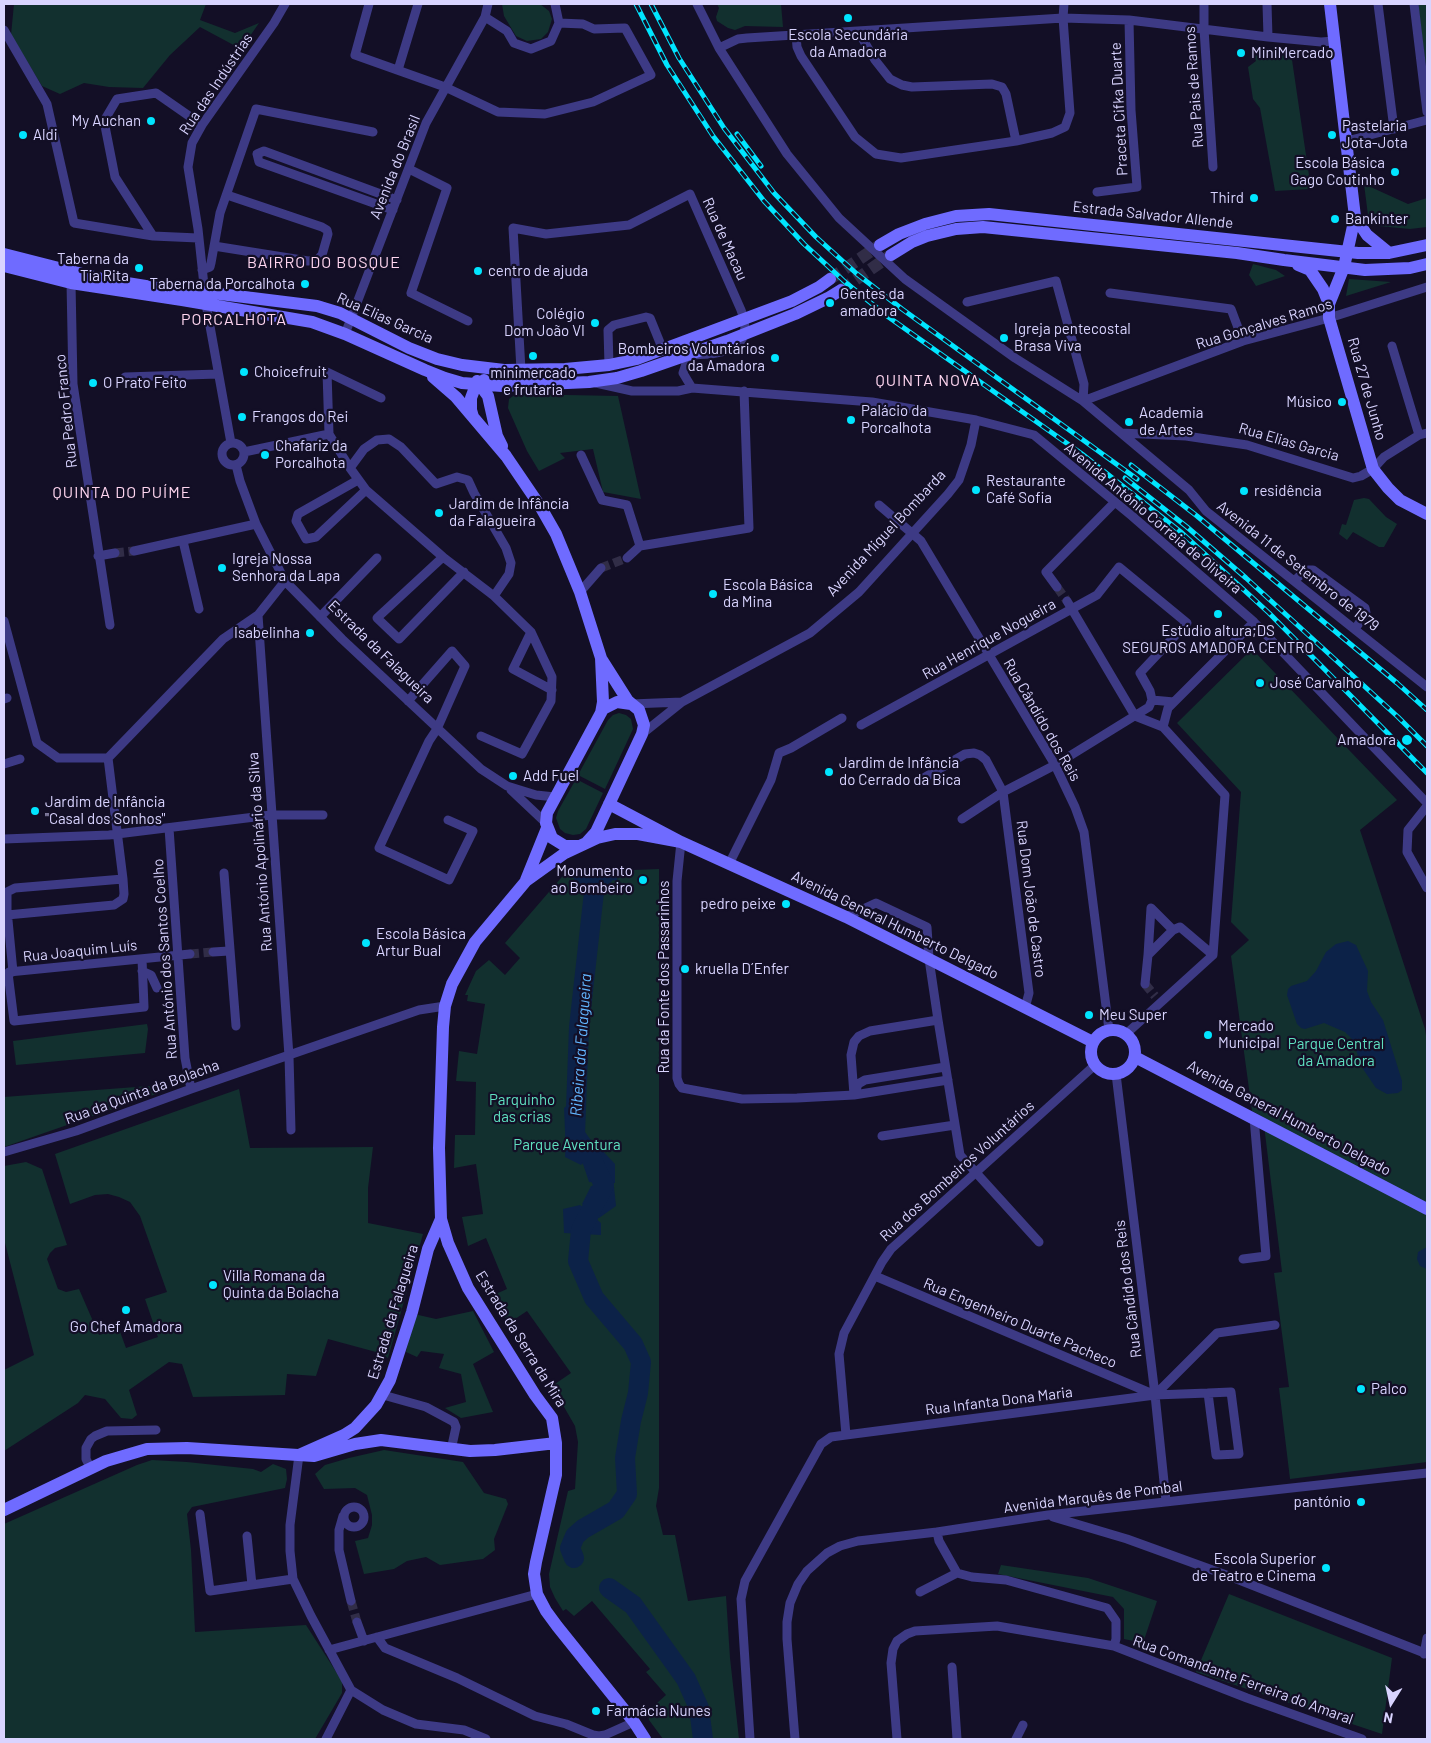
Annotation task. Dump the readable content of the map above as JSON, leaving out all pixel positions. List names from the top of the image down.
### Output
{
  "streets": {
    "street": [
      "Rua das Indústrias",
      "Rua Pais de Ramos",
      "Praceta Cifka Duarte",
      "Avenida do Brasil",
      "Estrada Salvador Allende",
      "Rua de Macau",
      "Rua Elias Garcia",
      "Rua Gonçalves Ramos",
      "Rua 27 de Junho",
      "Rua Pedro Franco",
      "Avenida António Correia de Oliveira",
      "Avenida Miguel Bombarda",
      "Avenida 11 de Setembro de 1979",
      "Rua Henrique Nogueira",
      "Estrada da Falagueira",
      "Rua Cândido dos Reis",
      "Rua António Apolinário da Silva",
      "Rua Dom João de Castro",
      "Avenida General Humberto Delgado",
      "Rua Joaquim Luís",
      "Rua António dos Santos Coelho",
      "Rua da Fonte dos Passarinhos",
      "Rua da Quinta da Bolacha",
      "Rua dos Bombeiros Voluntários",
      "Rua Engenheiro Duarte Pacheco",
      "Estrada da Serra da Mira",
      "Rua Infanta Dona Maria",
      "Avenida Marquês de Pombal",
      "Rua Comandante Ferreira do Amaral"
    ]
  },
  "crossings": [
    ["Rua das Indústrias", "Rua Elias Garcia"],
    ["Rua das Indústrias", "Estrada da Falagueira"],
    ["Avenida do Brasil", "Rua Elias Garcia"],
    ["Rua de Macau", "Rua Elias Garcia"],
    ["Rua Elias Garcia", "Rua 27 de Junho"],
    ["Rua Elias Garcia", "Rua Pedro Franco"],
    ["Rua Elias Garcia", "Avenida António Correia de Oliveira"],
    ["Rua Elias Garcia", "Avenida Miguel Bombarda"],
    ["Rua Elias Garcia", "Avenida 11 de Setembro de 1979"],
    ["Rua Elias Garcia", "Estrada da Falagueira"],
    ["Rua Gonçalves Ramos", "Rua 27 de Junho"],
    ["Rua Gonçalves Ramos", "Avenida 11 de Setembro de 1979"],
    ["Avenida Miguel Bombarda", "Rua Cândido dos Reis"],
    ["Avenida Miguel Bombarda", "Avenida General Humberto Delgado"],
    ["Rua Henrique Nogueira", "Rua Cândido dos Reis"],
    ["Estrada da Falagueira", "Avenida General Humberto Delgado"],
    ["Estrada da Falagueira", "Rua da Quinta da Bolacha"],
    ["Estrada da Falagueira", "Estrada da Serra da Mira"],
    ["Rua Cândido dos Reis", "Avenida General Humberto Delgado"],
    ["Rua Cândido dos Reis", "Rua dos Bombeiros Voluntários"],
    ["Rua Cândido dos Reis", "Rua Engenheiro Duarte Pacheco"],
    ["Rua Cândido dos Reis", "Rua Infanta Dona Maria"],
    ["Rua Cândido dos Reis", "Avenida Marquês de Pombal"],
    ["Rua António Apolinário da Silva", "Rua da Quinta da Bolacha"],
    ["Rua Dom João de Castro", "Avenida General Humberto Delgado"],
    ["Avenida General Humberto Delgado", "Rua da Fonte dos Passarinhos"],
    ["Avenida General Humberto Delgado", "Rua dos Bombeiros Voluntários"],
    ["Rua Joaquim Luís", "Rua António dos Santos Coelho"],
    ["Rua António dos Santos Coelho", "Rua da Quinta da Bolacha"],
    ["Rua dos Bombeiros Voluntários", "Rua Engenheiro Duarte Pacheco"],
    ["Rua dos Bombeiros Voluntários", "Rua Infanta Dona Maria"],
    ["Rua Engenheiro Duarte Pacheco", "Rua Infanta Dona Maria"]
  ],
  "districts": [
    "BAIRRO DO BOSQUE",
    "PORCALHOTA",
    "QUINTA NOVA",
    "QUINTA DO PUÍME"
  ],
  "water": ["Ribeira da Falagueira"],
  "parks": ["Parque Central da Amadora", "Parquinho das crias", "Parque Aventura"],
  "places": [
    "Escola Secundária da Amadora",
    "MiniMercado",
    "My Auchan",
    "Aldi",
    "Pastelaria Jota-Jota",
    "Escola Básica Gago Coutinho",
    "Third",
    "Bankinter",
    "Taberna da Tia Rita",
    "centro de ajuda",
    "Taberna da Porcalhota",
    "Gentes da amadora",
    "Colégio Dom João VI",
    "Igreja pentecostal Brasa Viva",
    "minimercado e frutaria",
    "Bombeiros Voluntários da Amadora",
    "Choicefruit",
    "O Prato Feito",
    "Músico",
    "Frangos do Rei",
    "Palácio da Porcalhota",
    "Academia de Artes",
    "Chafariz da Porcalhota",
    "Restaurante Café Sofia",
    "residência",
    "Jardim de Infância da Falagueira",
    "Igreja Nossa Senhora da Lapa",
    "Escola Básica da Mina",
    "Estúdio altura;DS SEGUROS AMADORA CENTRO",
    "Isabelinha",
    "José Carvalho",
    "Amadora",
    "Jardim de Infância do Cerrado da Bica",
    "Add Fuel",
    "Jardim de Infância \"Casal dos Sonhos\"",
    "Monumento ao Bombeiro",
    "pedro peixe",
    "Escola Básica Artur Bual",
    "kruella D´Enfer",
    "Meu Super",
    "Mercado Municipal",
    "Villa Romana da Quinta da Bolacha",
    "Go Chef Amadora",
    "Palco",
    "pantónio",
    "Escola Superior de Teatro e Cinema",
    "Farmácia Nunes"
  ],
  "north": "bottom"
}
